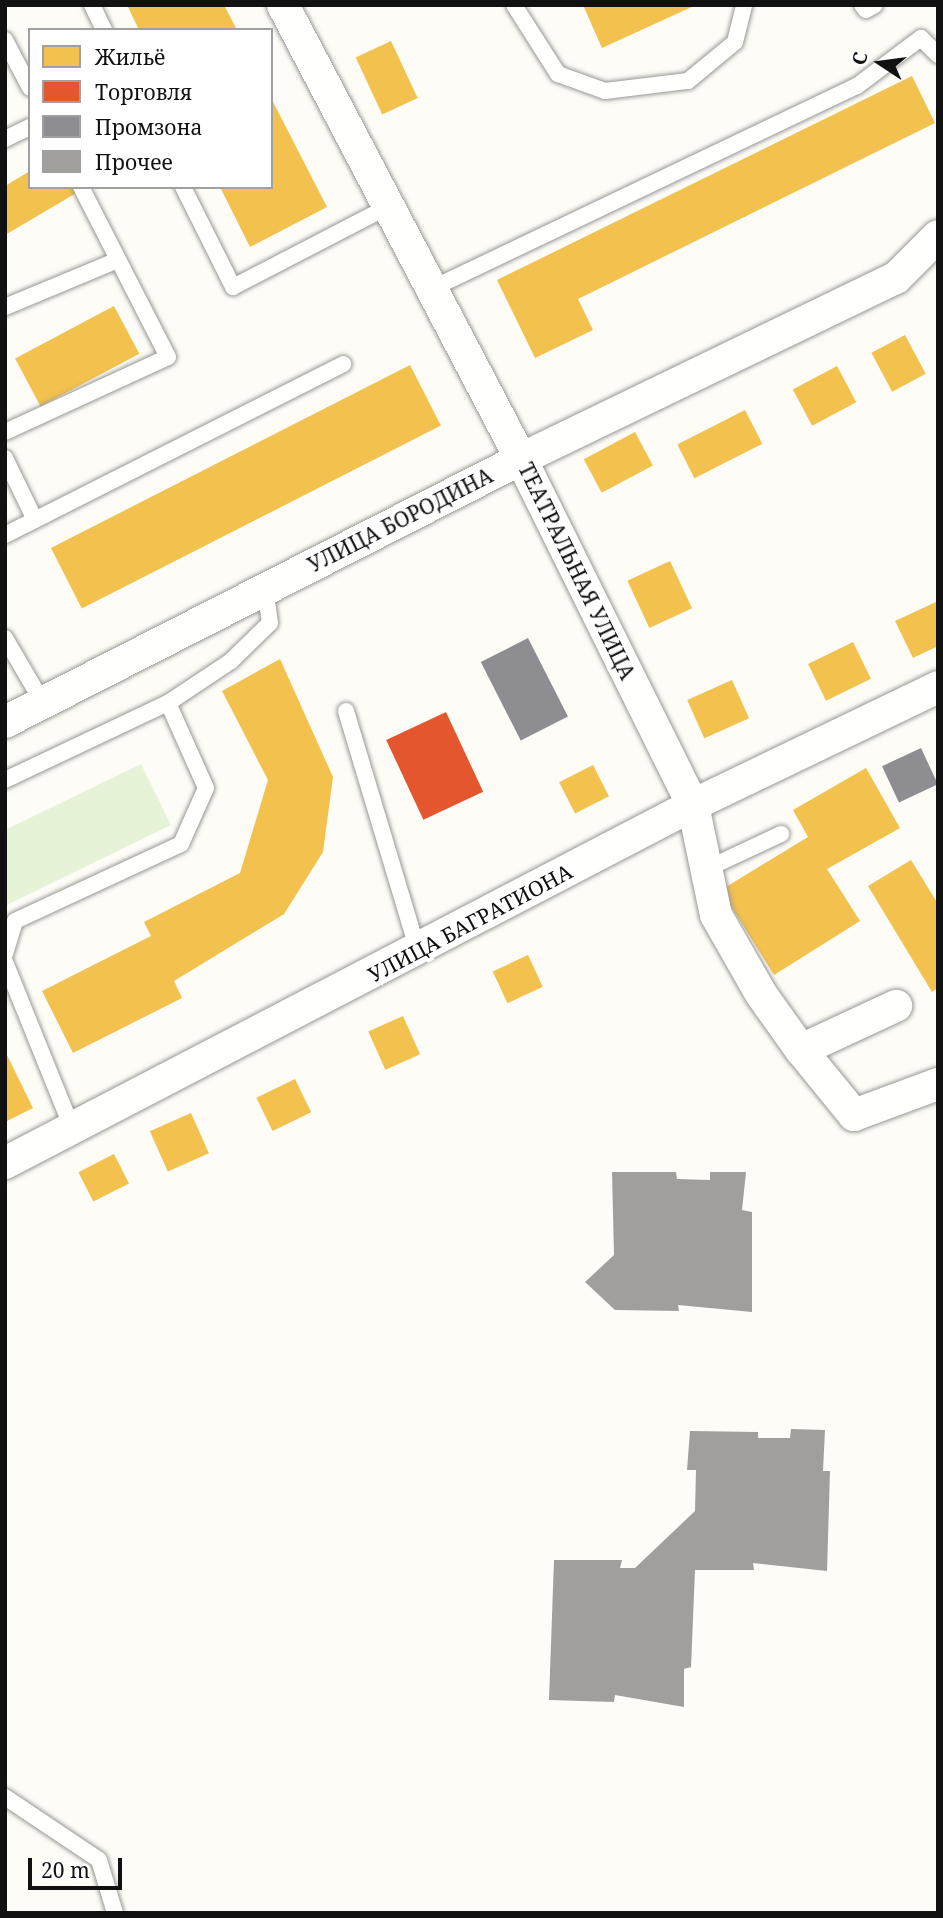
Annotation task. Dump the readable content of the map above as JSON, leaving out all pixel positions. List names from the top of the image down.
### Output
{
  "streets": {
    "street": ["УЛИЦА БОРОДИНА", "ТЕАТРАЛЬНАЯ УЛИЦА", "УЛИЦА БАГРАТИОНА"]
  },
  "crossings": [
    ["УЛИЦА БОРОДИНА", "ТЕАТРАЛЬНАЯ УЛИЦА"],
    ["ТЕАТРАЛЬНАЯ УЛИЦА", "УЛИЦА БАГРАТИОНА"]
  ],
  "legend": [
    "Жильё",
    "Торговля",
    "Промзона",
    "Прочее"
  ],
  "scale_bar": "20 m",
  "north": "left"
}
